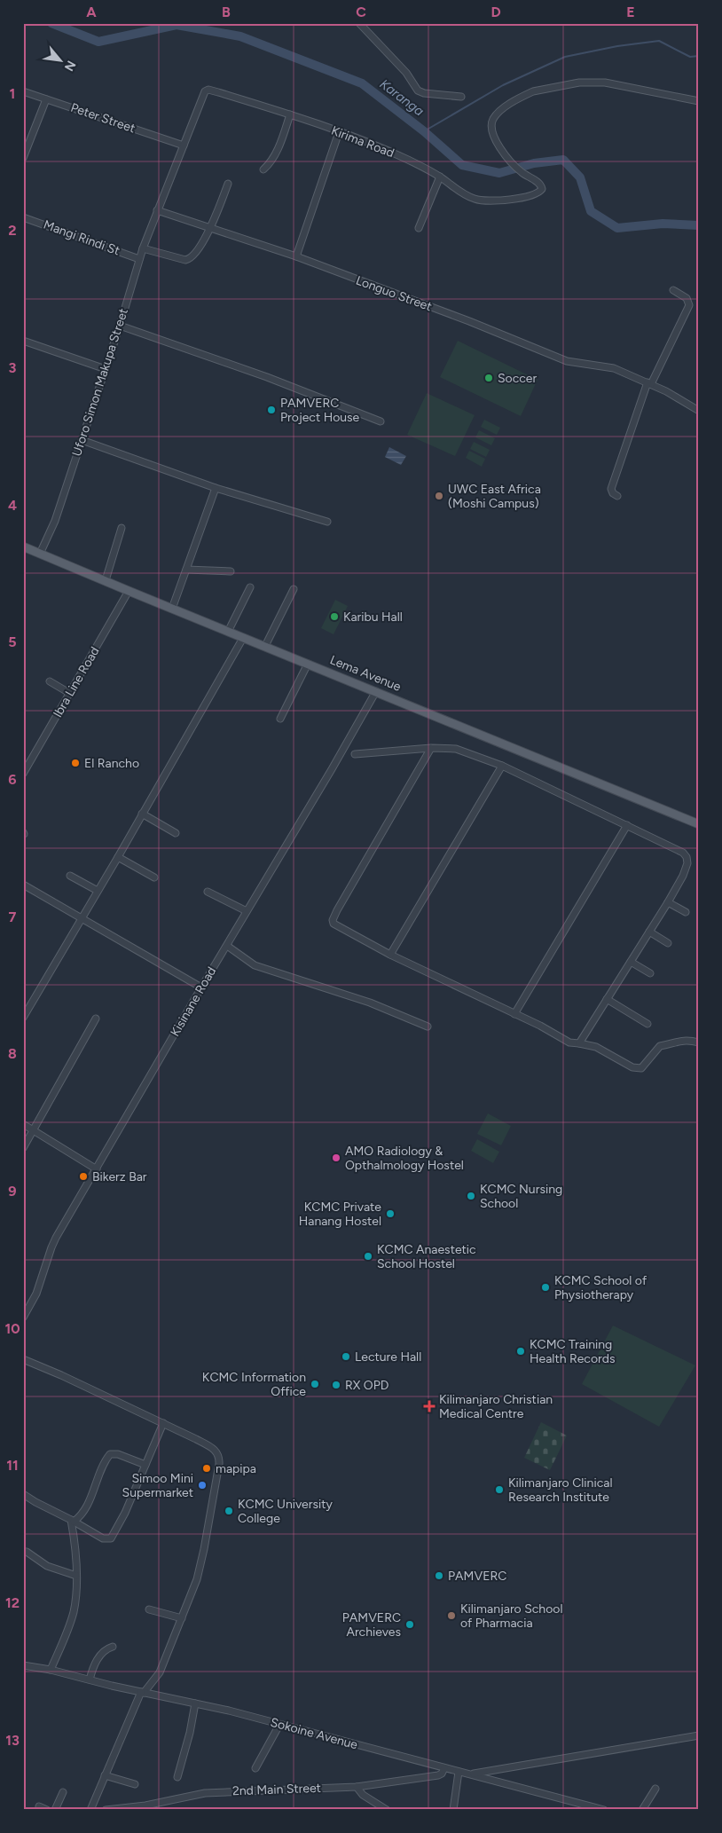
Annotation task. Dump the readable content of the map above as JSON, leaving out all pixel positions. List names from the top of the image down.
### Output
{
  "streets": {
    "main road": ["Lema Avenue"],
    "street": [
      "Peter Street",
      "Kirima Road",
      "Mangi Rindi St",
      "Longuo Street",
      "Uforo Simon Makupa Street",
      "Ibra Line Road",
      "Kisinane Road",
      "Sokoine Avenue",
      "2nd Main Street"
    ]
  },
  "crossings": [
    ["Peter Street", "Kirima Road"],
    ["Peter Street", "Uforo Simon Makupa Street"],
    ["Kirima Road", "Uforo Simon Makupa Street"],
    ["Mangi Rindi St", "Uforo Simon Makupa Street"],
    ["Longuo Street", "Uforo Simon Makupa Street"],
    ["Uforo Simon Makupa Street", "Lema Avenue"],
    ["Lema Avenue", "Ibra Line Road"],
    ["Lema Avenue", "Kisinane Road"],
    ["Sokoine Avenue", "2nd Main Street"]
  ],
  "water": ["Karanga"],
  "places": {
    "other": [
      "Soccer",
      "PAMVERC Project House",
      "UWC East Africa (Moshi Campus)",
      "Karibu Hall",
      "El Rancho",
      "AMO Radiology & Opthalmology Hostel",
      "Bikerz Bar",
      "KCMC Nursing School",
      "KCMC Private Hanang Hostel",
      "KCMC Anaestetic School Hostel",
      "KCMC School of Physiotherapy",
      "KCMC Training Health Records",
      "Lecture Hall",
      "KCMC Information Office",
      "RX OPD",
      "mapipa",
      "Simoo Mini Supermarket",
      "Kilimanjaro Clinical Research Institute",
      "KCMC University College",
      "PAMVERC",
      "Kilimanjaro School of Pharmacia",
      "PAMVERC Archieves"
    ],
    "health": ["Kilimanjaro Christian Medical Centre"]
  },
  "north": "bottom right",
  "grid": {
    "columns": [
      "A",
      "B",
      "C",
      "D",
      "E"
    ],
    "rows": [
      "1",
      "2",
      "3",
      "4",
      "5",
      "6",
      "7",
      "8",
      "9",
      "10",
      "11",
      "12",
      "13"
    ]
  }
}
